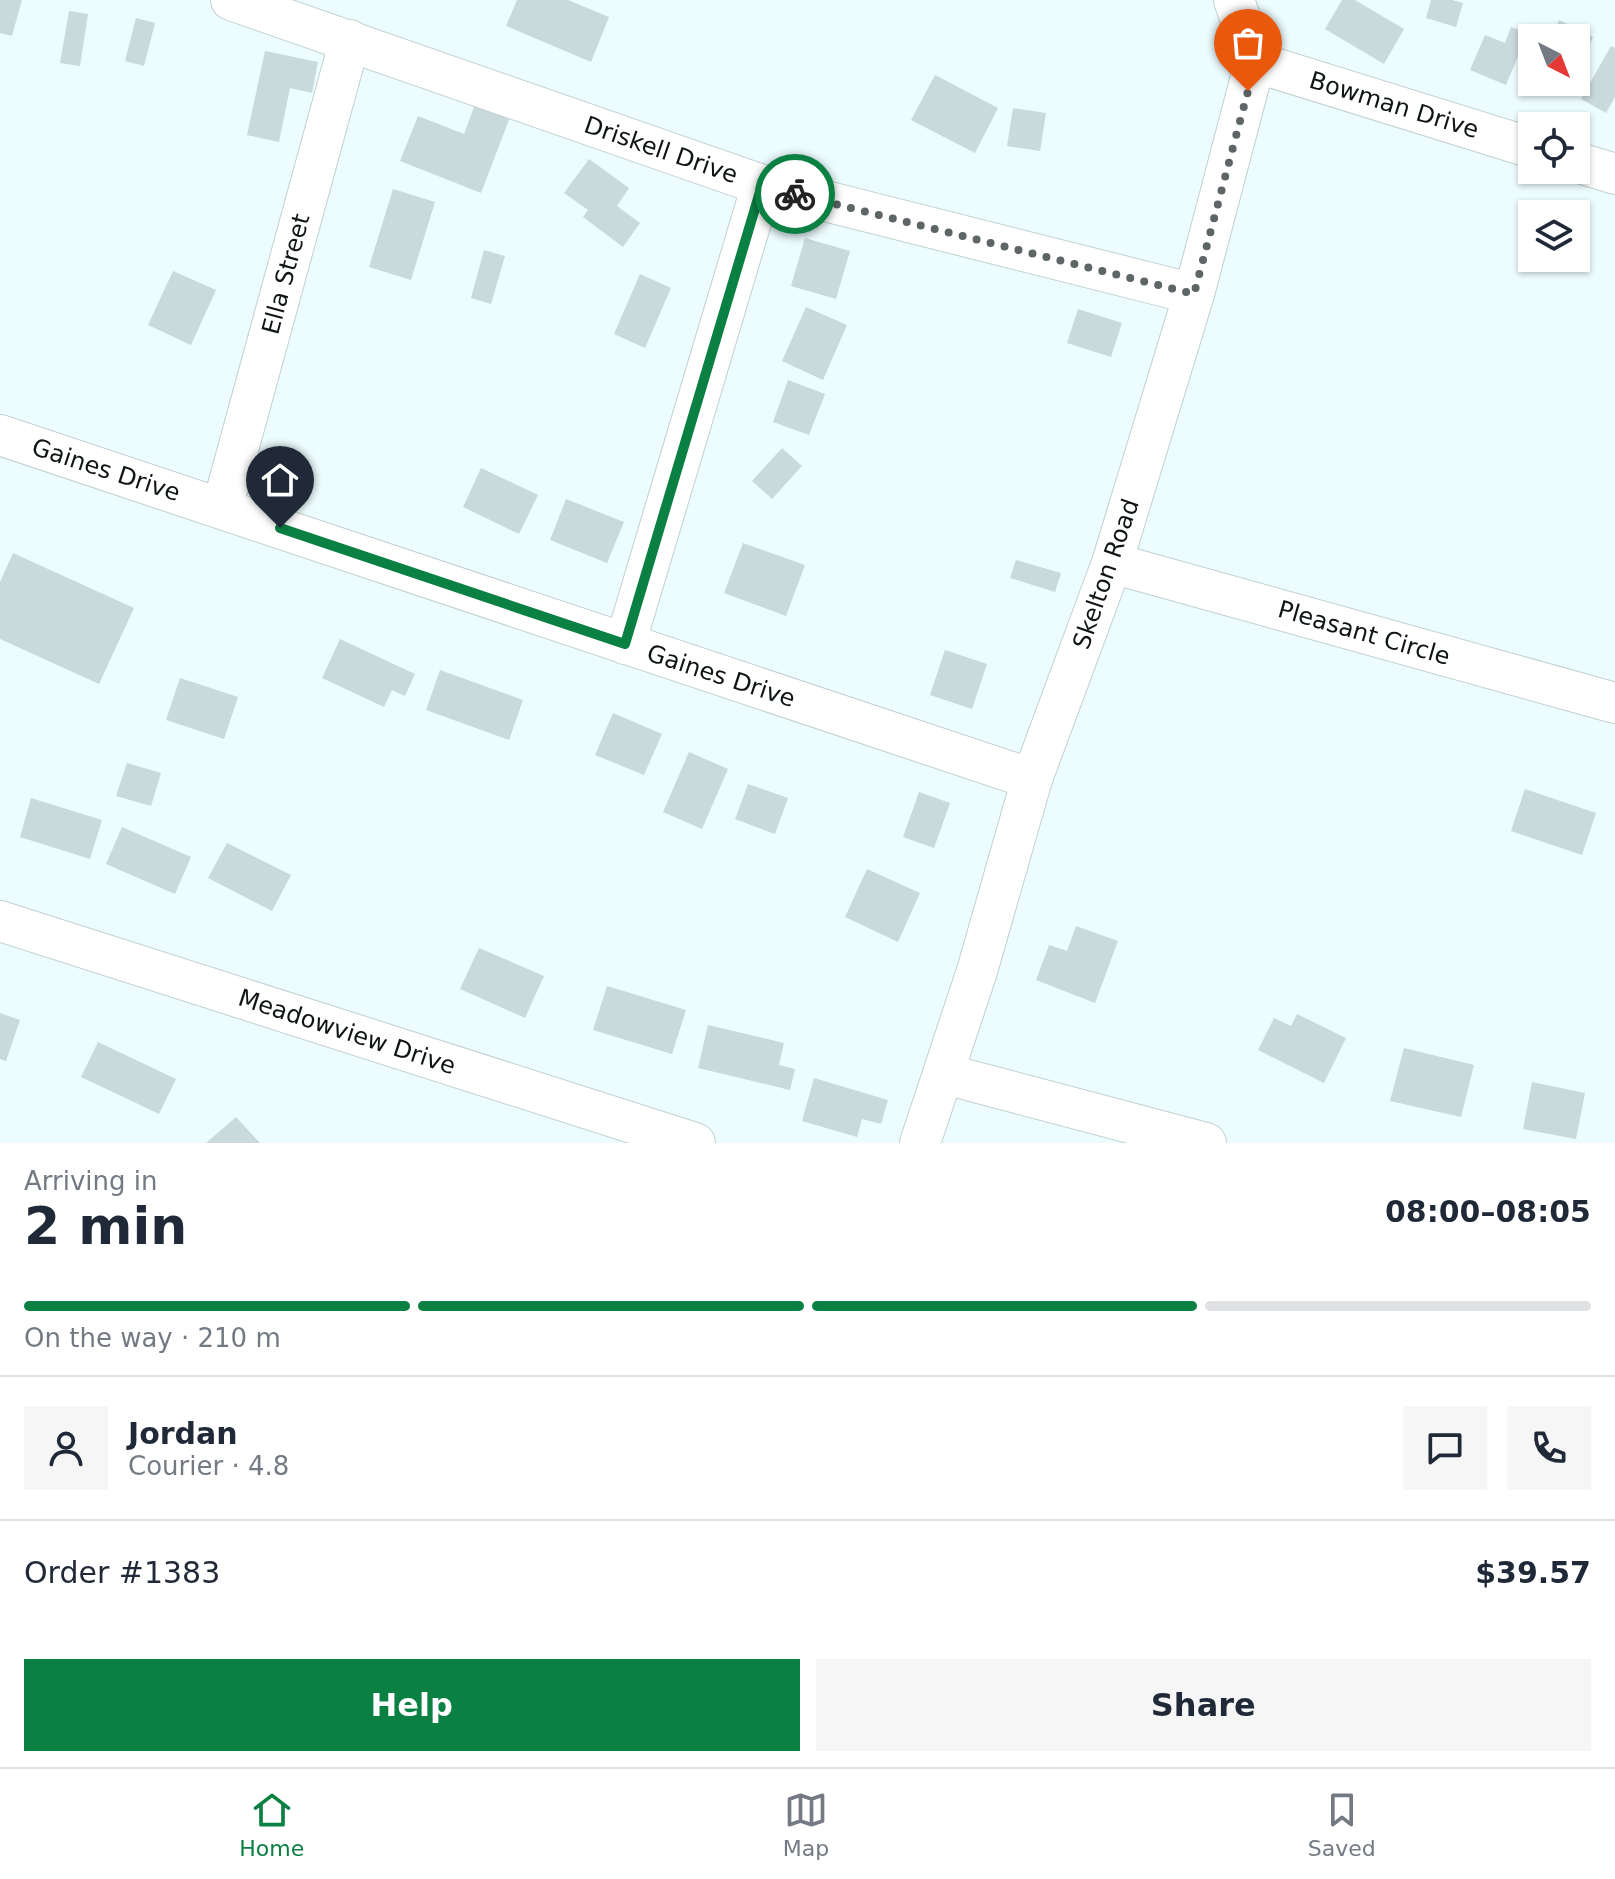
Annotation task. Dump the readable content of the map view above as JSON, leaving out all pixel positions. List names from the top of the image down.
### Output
{
  "streets": {
    "street": [
      "Bowman Drive",
      "Driskell Drive",
      "Ella Street",
      "Gaines Drive",
      "Skelton Road",
      "Pleasant Circle",
      "Meadowview Drive"
    ]
  },
  "crossings": [
    ["Bowman Drive", "Skelton Road"],
    ["Driskell Drive", "Ella Street"],
    ["Driskell Drive", "Skelton Road"],
    ["Ella Street", "Gaines Drive"],
    ["Gaines Drive", "Skelton Road"],
    ["Skelton Road", "Pleasant Circle"]
  ],
  "north": "bottom right",
  "page": {
    "heading": ["2 min", "Arriving in", "08:00–08:05"],
    "panel": [
      "Jordan",
      "Courier · 4.8",
      "Order #1383",
      "$39.57"
    ],
    "bar": "On the way · 210 m",
    "buttons": ["Help", "Share"],
    "tabs": ["Home", "Map", "Saved"]
  }
}
